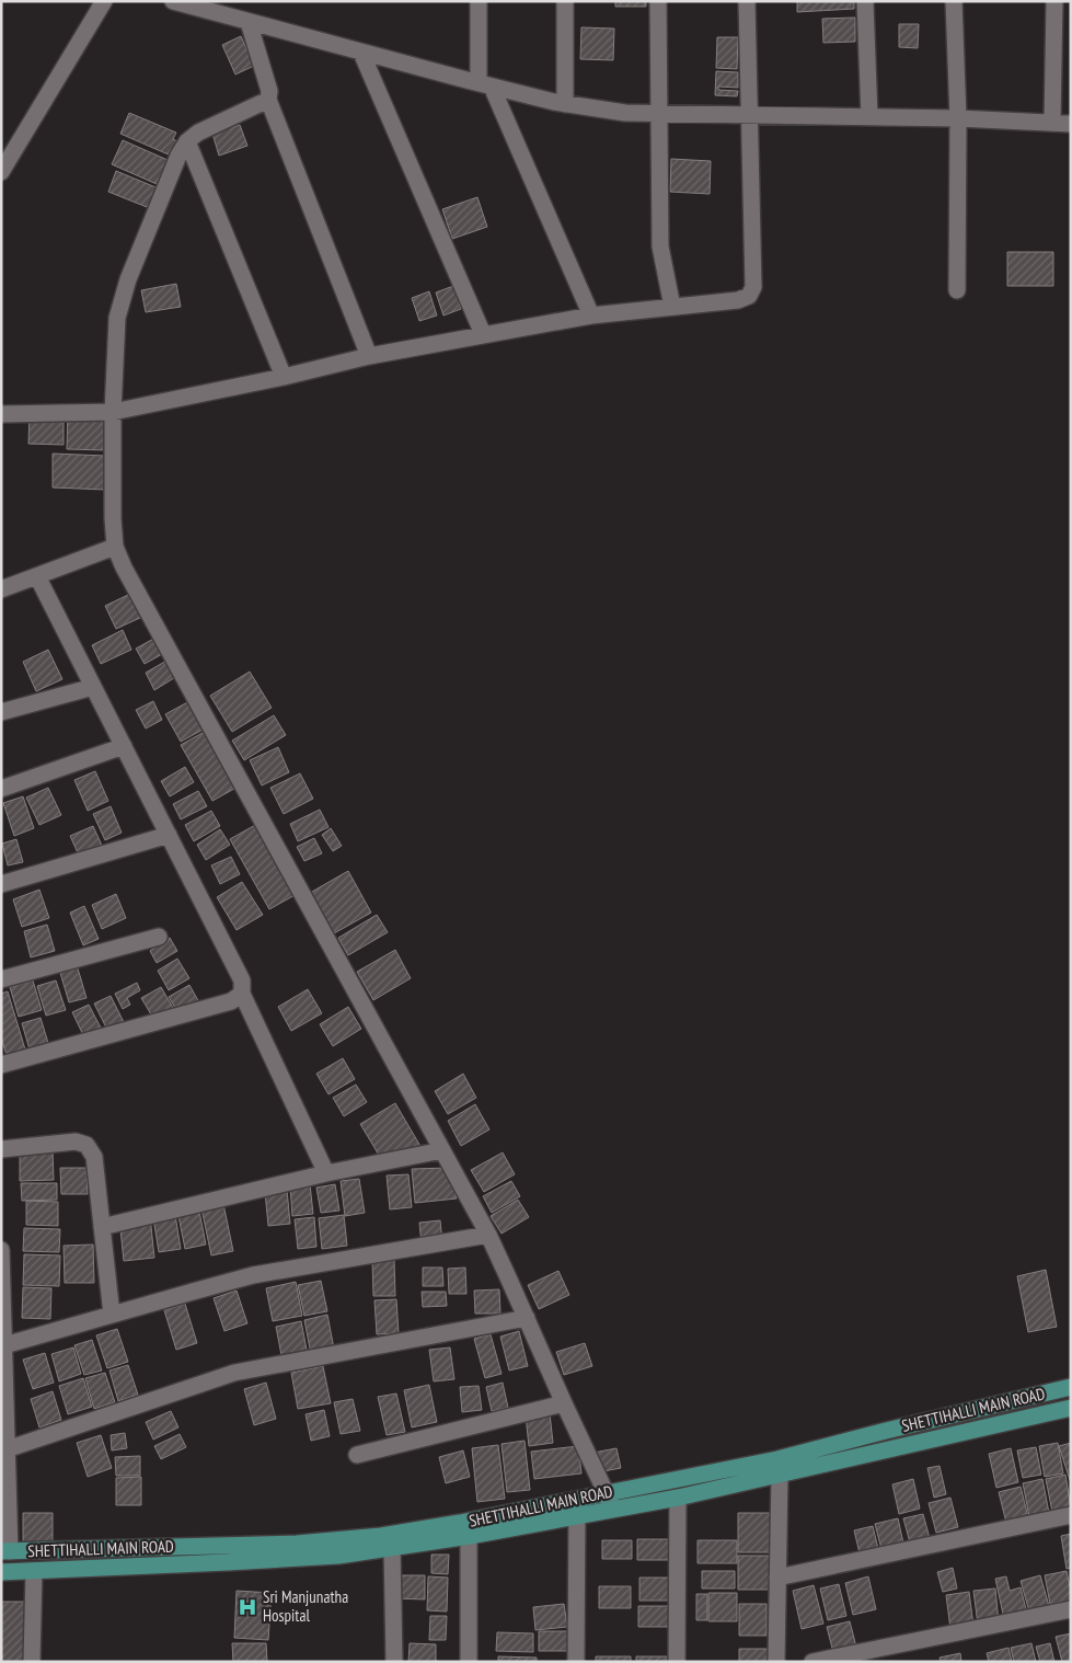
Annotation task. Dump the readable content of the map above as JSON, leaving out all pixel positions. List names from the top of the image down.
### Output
{
  "streets": {
    "main road": ["SHETTIHALLI MAIN ROAD"]
  },
  "places": {
    "hospital": ["Sri Manjunatha Hospital"]
  }
}
